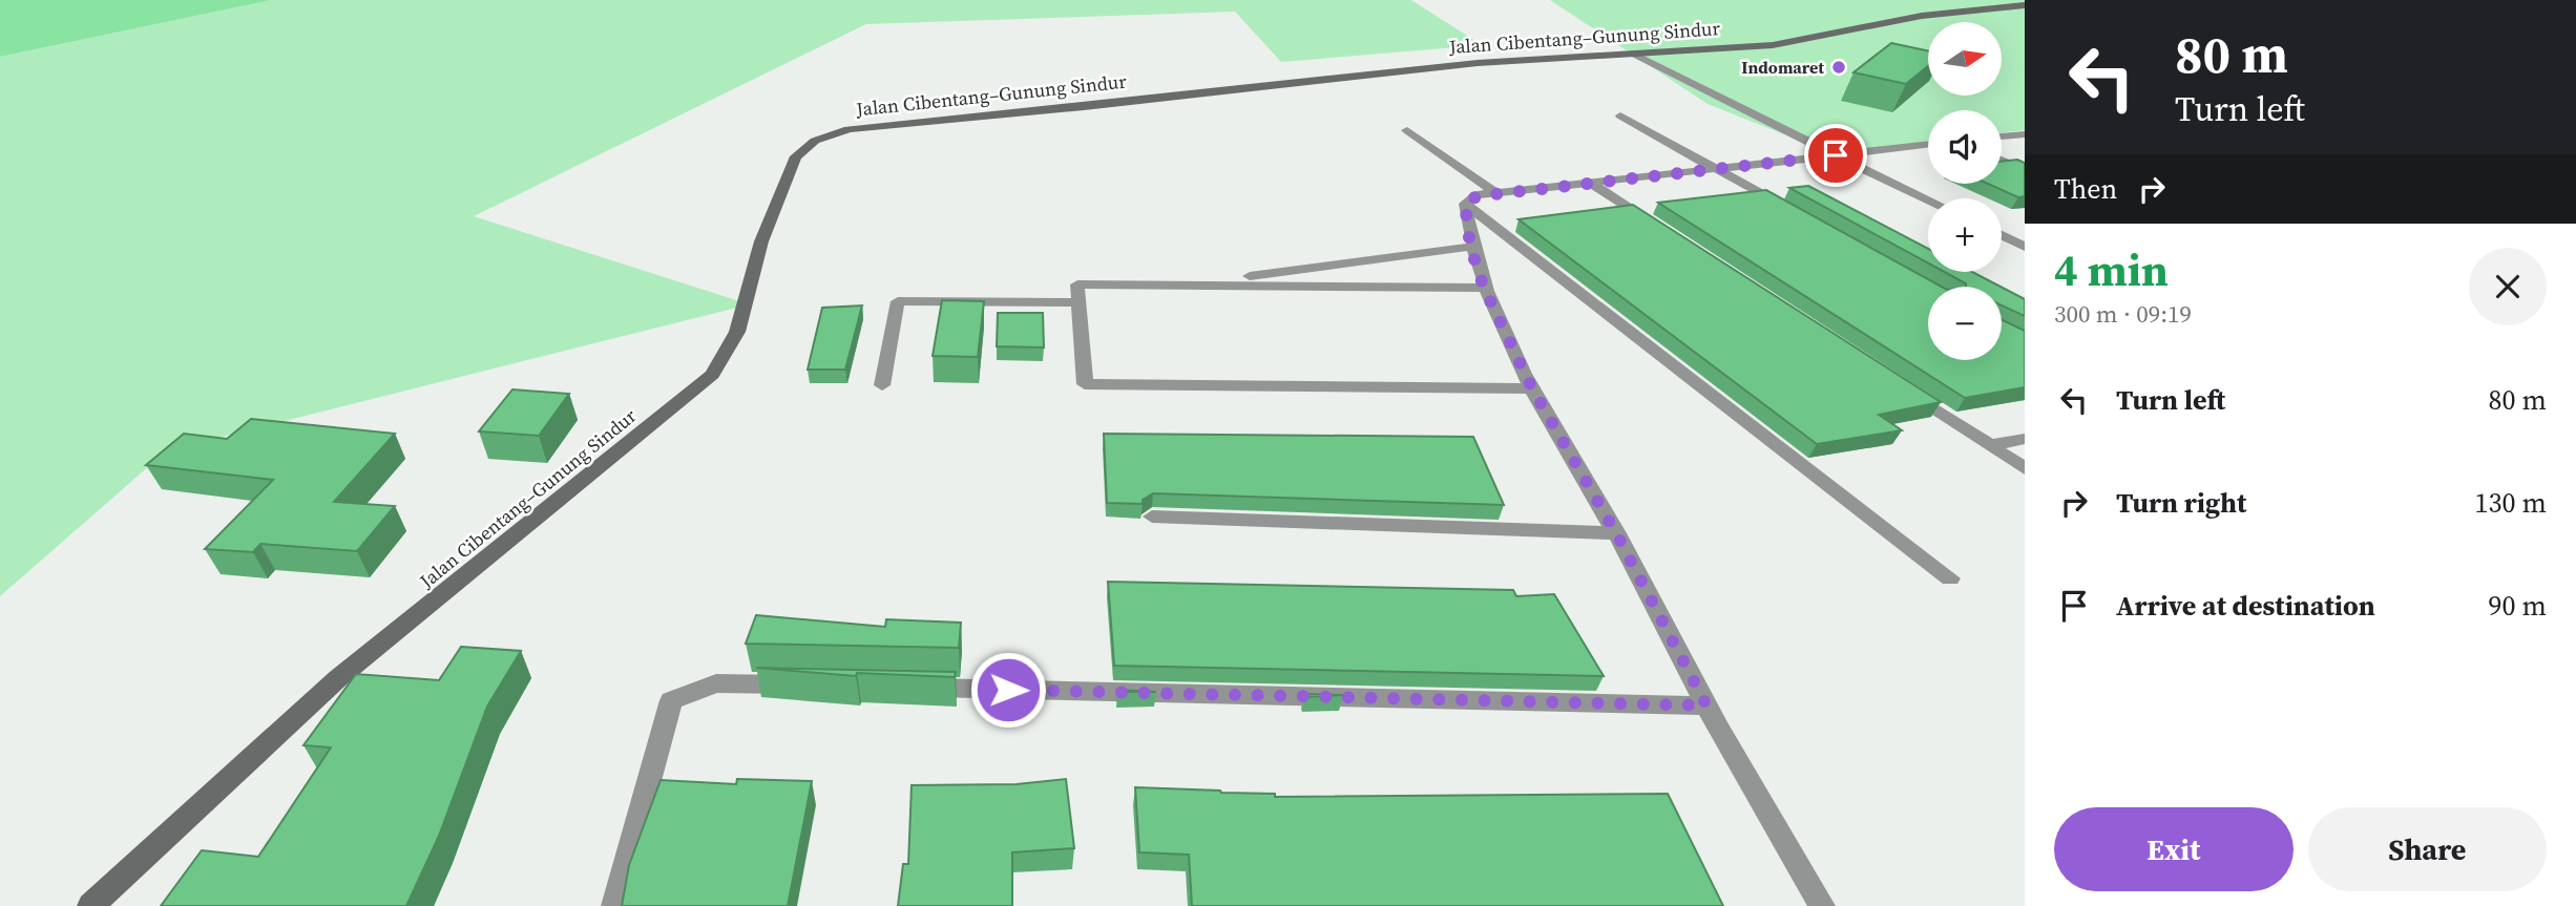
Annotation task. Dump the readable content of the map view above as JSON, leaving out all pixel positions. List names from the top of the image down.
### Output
{
  "streets": {
    "street": ["Jalan Cibentang–Gunung Sindur"]
  },
  "places": ["Indomaret"],
  "north": "right",
  "page": {
    "turn": ["80 m", "Turn left"],
    "map_buttons": ["+", "−"],
    "then": "Then",
    "heading": ["4 min", "300 m · 09:19"],
    "list": [
      {
        "name": "Turn left",
        "value": "80 m"
      },
      {
        "name": "Turn right",
        "value": "130 m"
      },
      {
        "name": "Arrive at destination",
        "value": "90 m"
      }
    ],
    "buttons": ["Exit", "Share"]
  }
}
